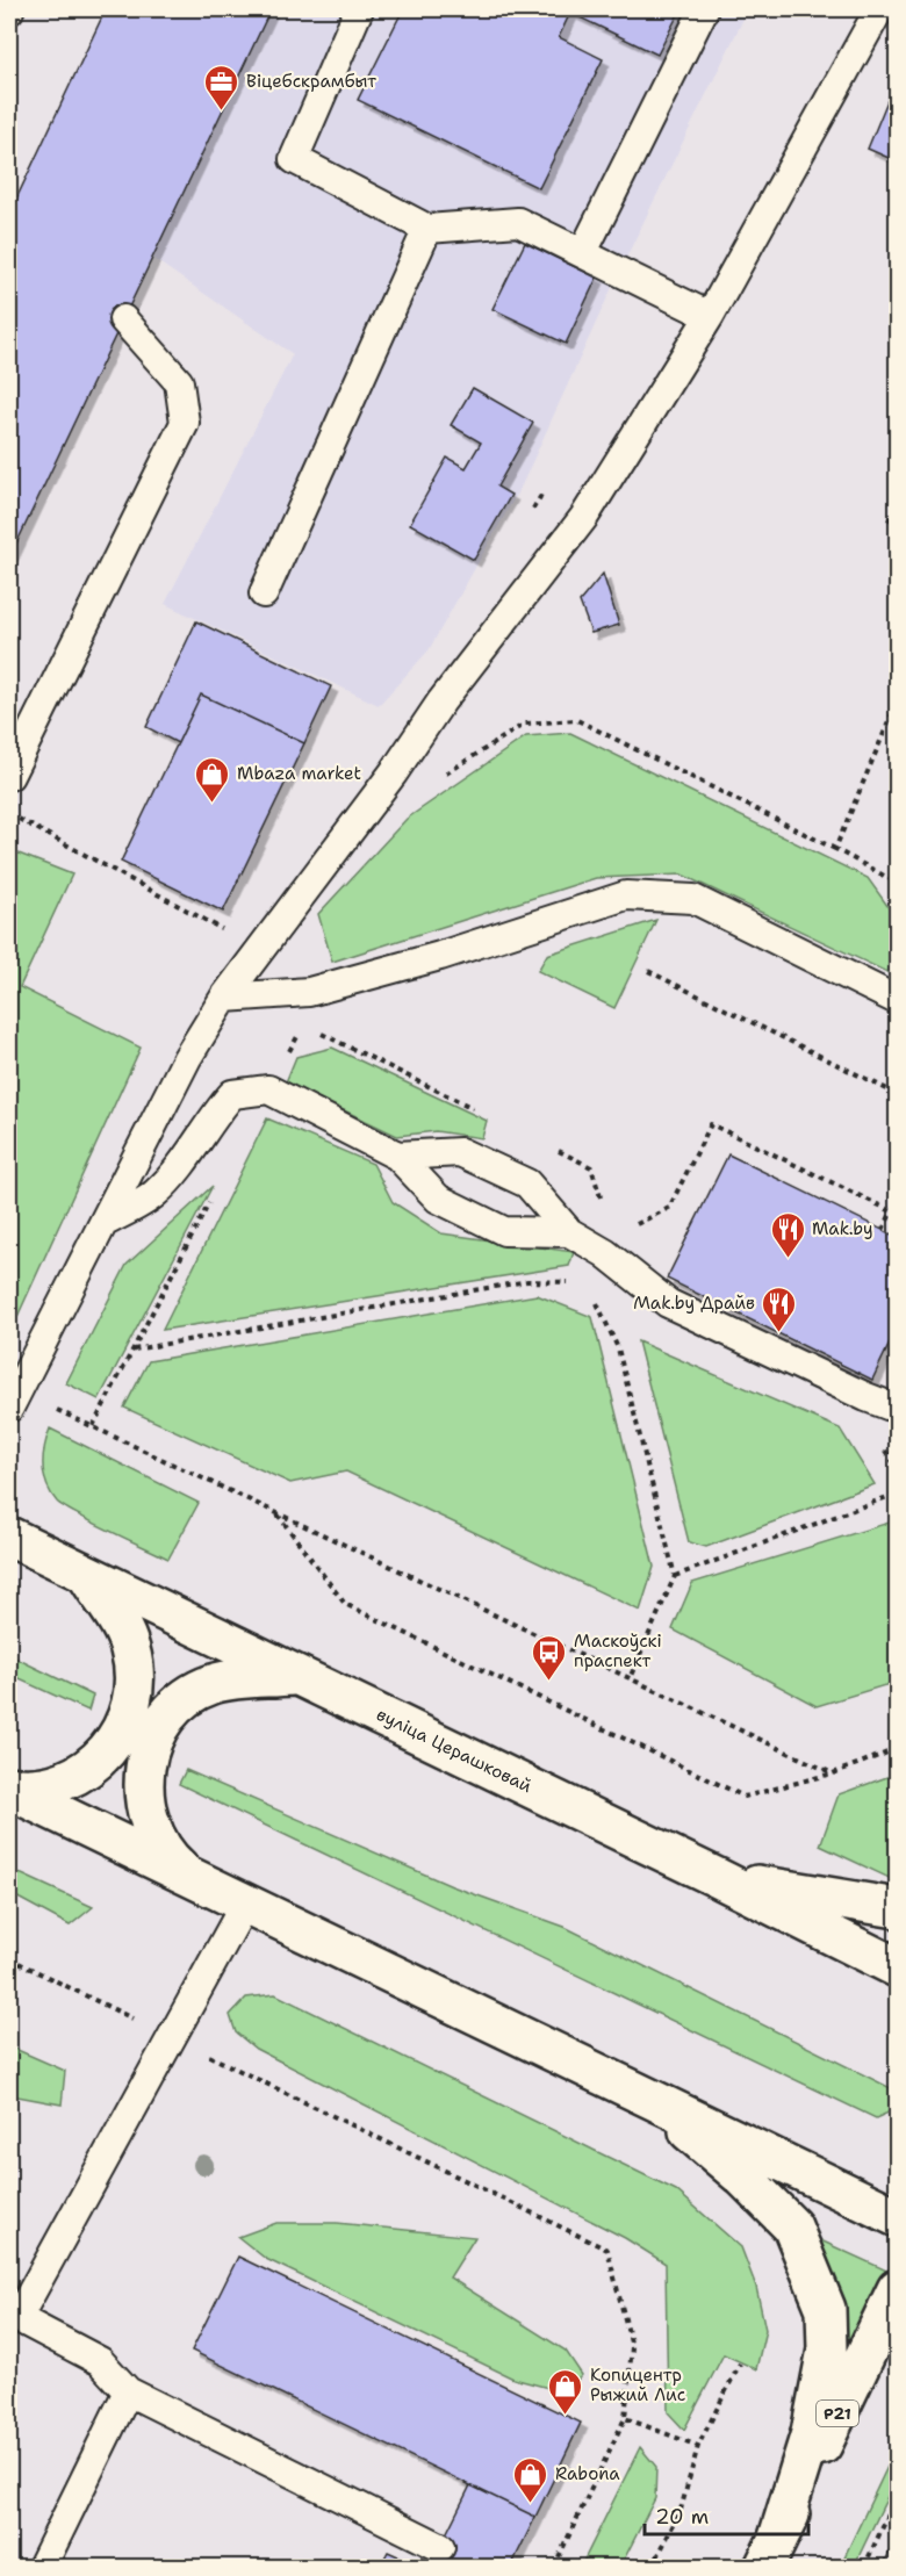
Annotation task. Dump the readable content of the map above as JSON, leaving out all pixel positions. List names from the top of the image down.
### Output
{
  "streets": {
    "main road": ["вуліца Церашковай", "Р21"]
  },
  "places": {
    "office": ["Віцебскрамбыт"],
    "shop": ["Mbaza market", "Копицентр Рыжий Лис", "Rabona"],
    "restaurant": ["Mak.by", "Маk.by Драйв"],
    "bus stop": ["Маскоўскі праспект"]
  },
  "scale_bar": "20 m"
}
